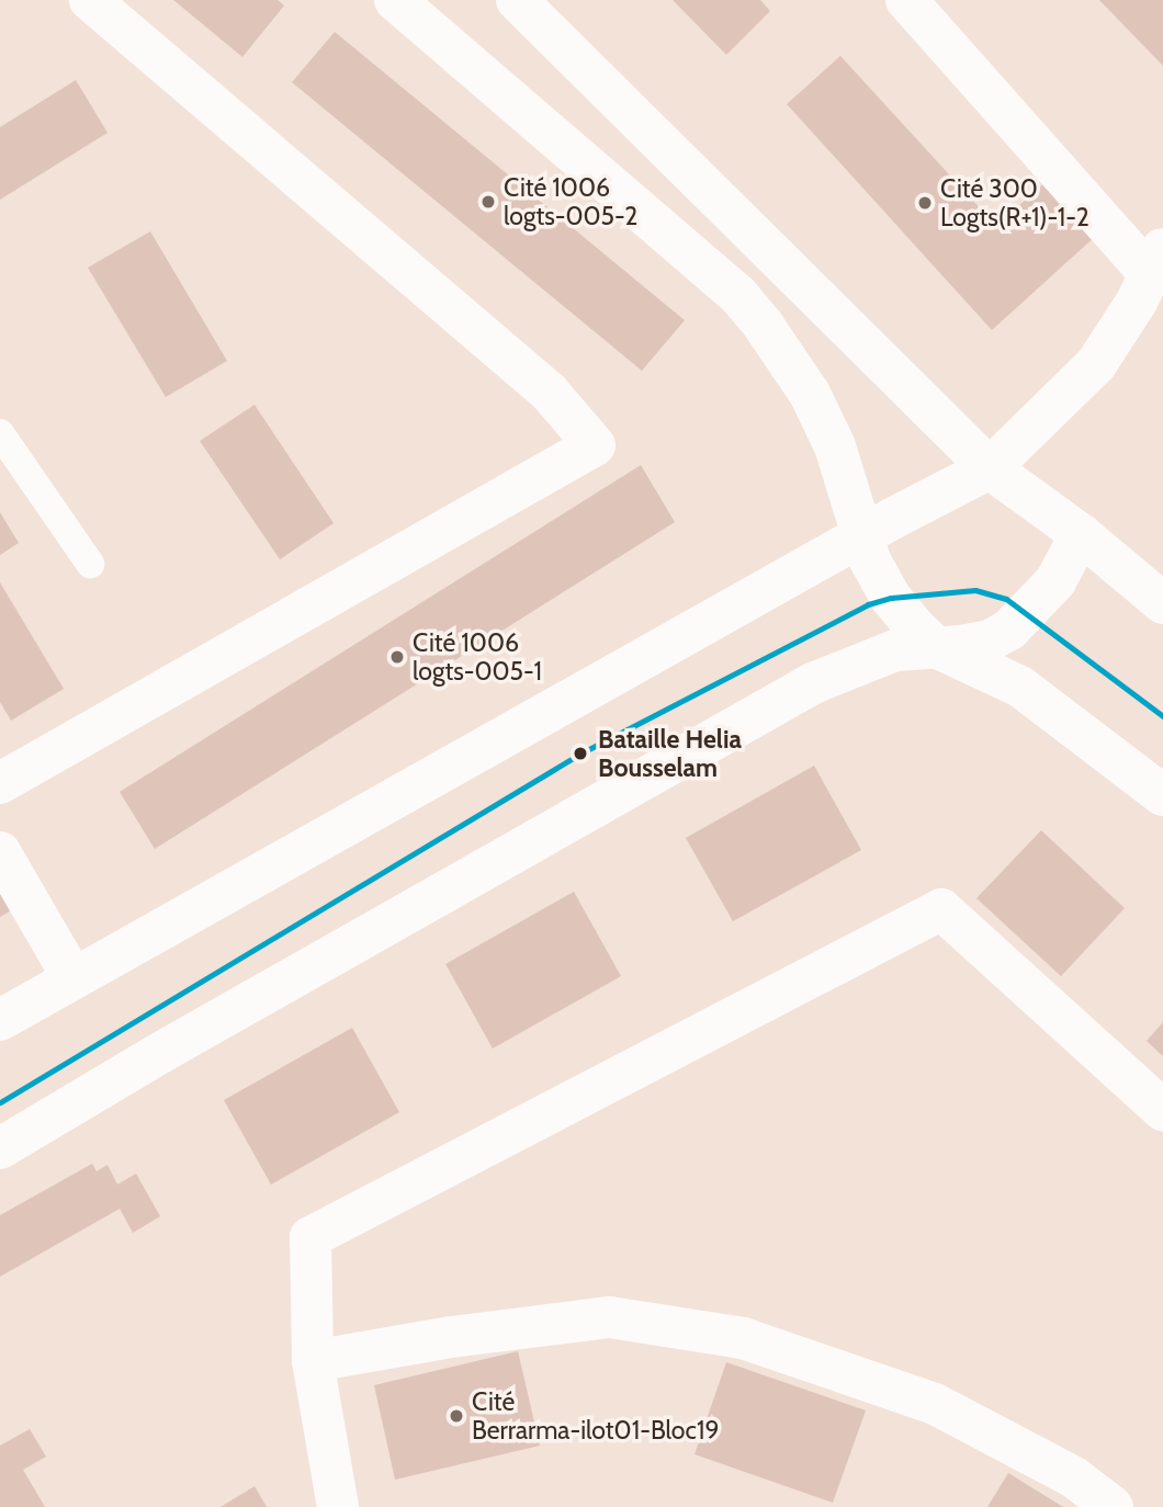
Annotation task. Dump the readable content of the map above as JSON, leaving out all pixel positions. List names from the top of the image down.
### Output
{
  "places": [
    "Cité 1006 logts-005-2",
    "Cité 300 Logts(R+1)-1-2",
    "Cité 1006 logts-005-1",
    "Bataille Helia Bousselam",
    "Cité Berrarma-ilot01-Bloc19"
  ]
}
